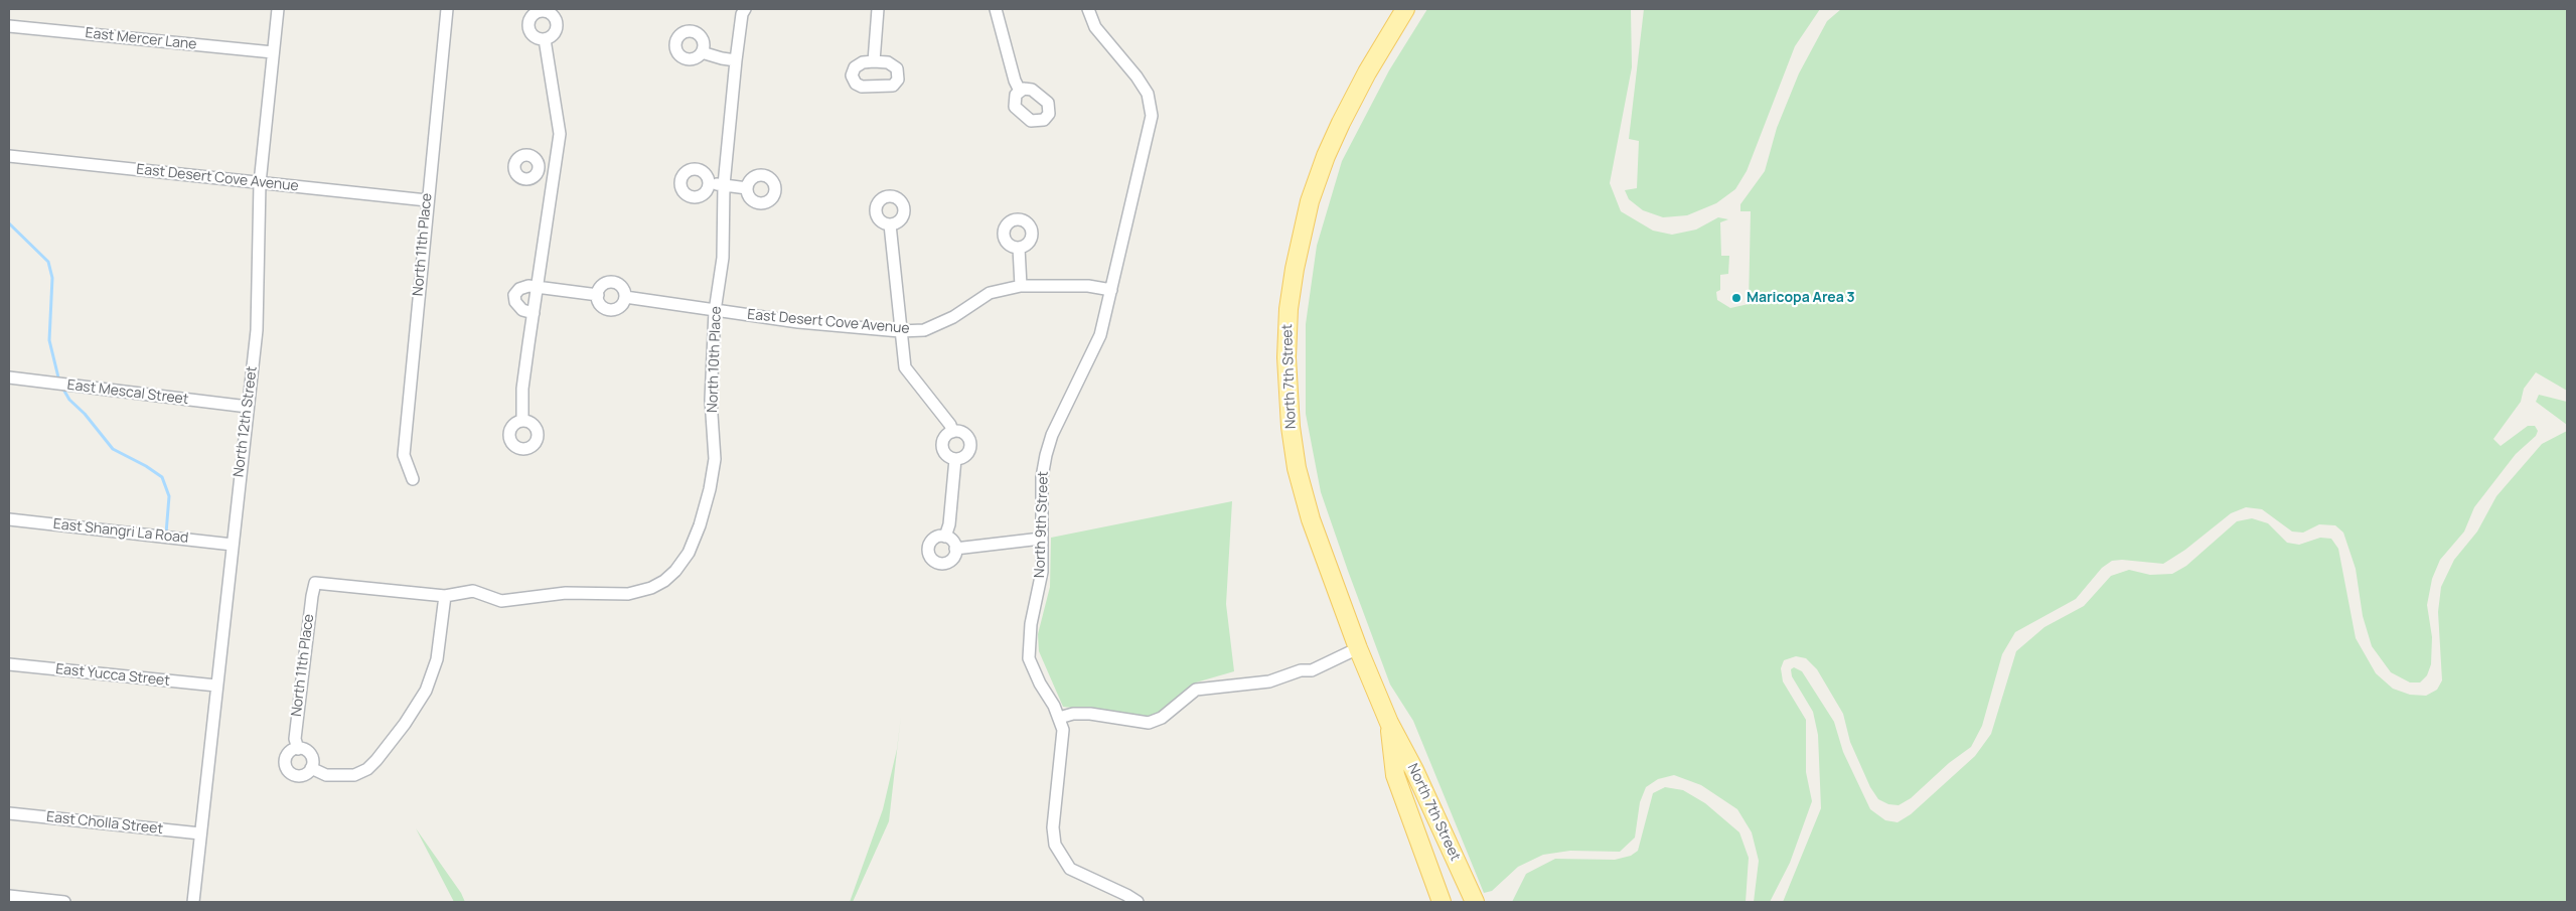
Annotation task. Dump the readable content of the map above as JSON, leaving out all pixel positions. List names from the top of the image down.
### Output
{
  "streets": {
    "main road": ["North 7th Street"],
    "street": [
      "East Mercer Lane",
      "East Desert Cove Avenue",
      "North 11th Place",
      "North 10th Place",
      "East Mescal Street",
      "North 12th Street",
      "North 9th Street",
      "East Shangri La Road",
      "East Yucca Street",
      "East Cholla Street"
    ]
  },
  "crossings": [
    ["East Mercer Lane", "North 12th Street"],
    ["East Desert Cove Avenue", "North 11th Place"],
    ["East Desert Cove Avenue", "North 10th Place"],
    ["East Desert Cove Avenue", "North 12th Street"],
    ["East Desert Cove Avenue", "North 9th Street"],
    ["North 11th Place", "North 10th Place"],
    ["East Mescal Street", "North 12th Street"],
    ["North 12th Street", "East Shangri La Road"],
    ["North 12th Street", "East Yucca Street"],
    ["North 12th Street", "East Cholla Street"]
  ],
  "places": ["Maricopa Area 3"]
}
